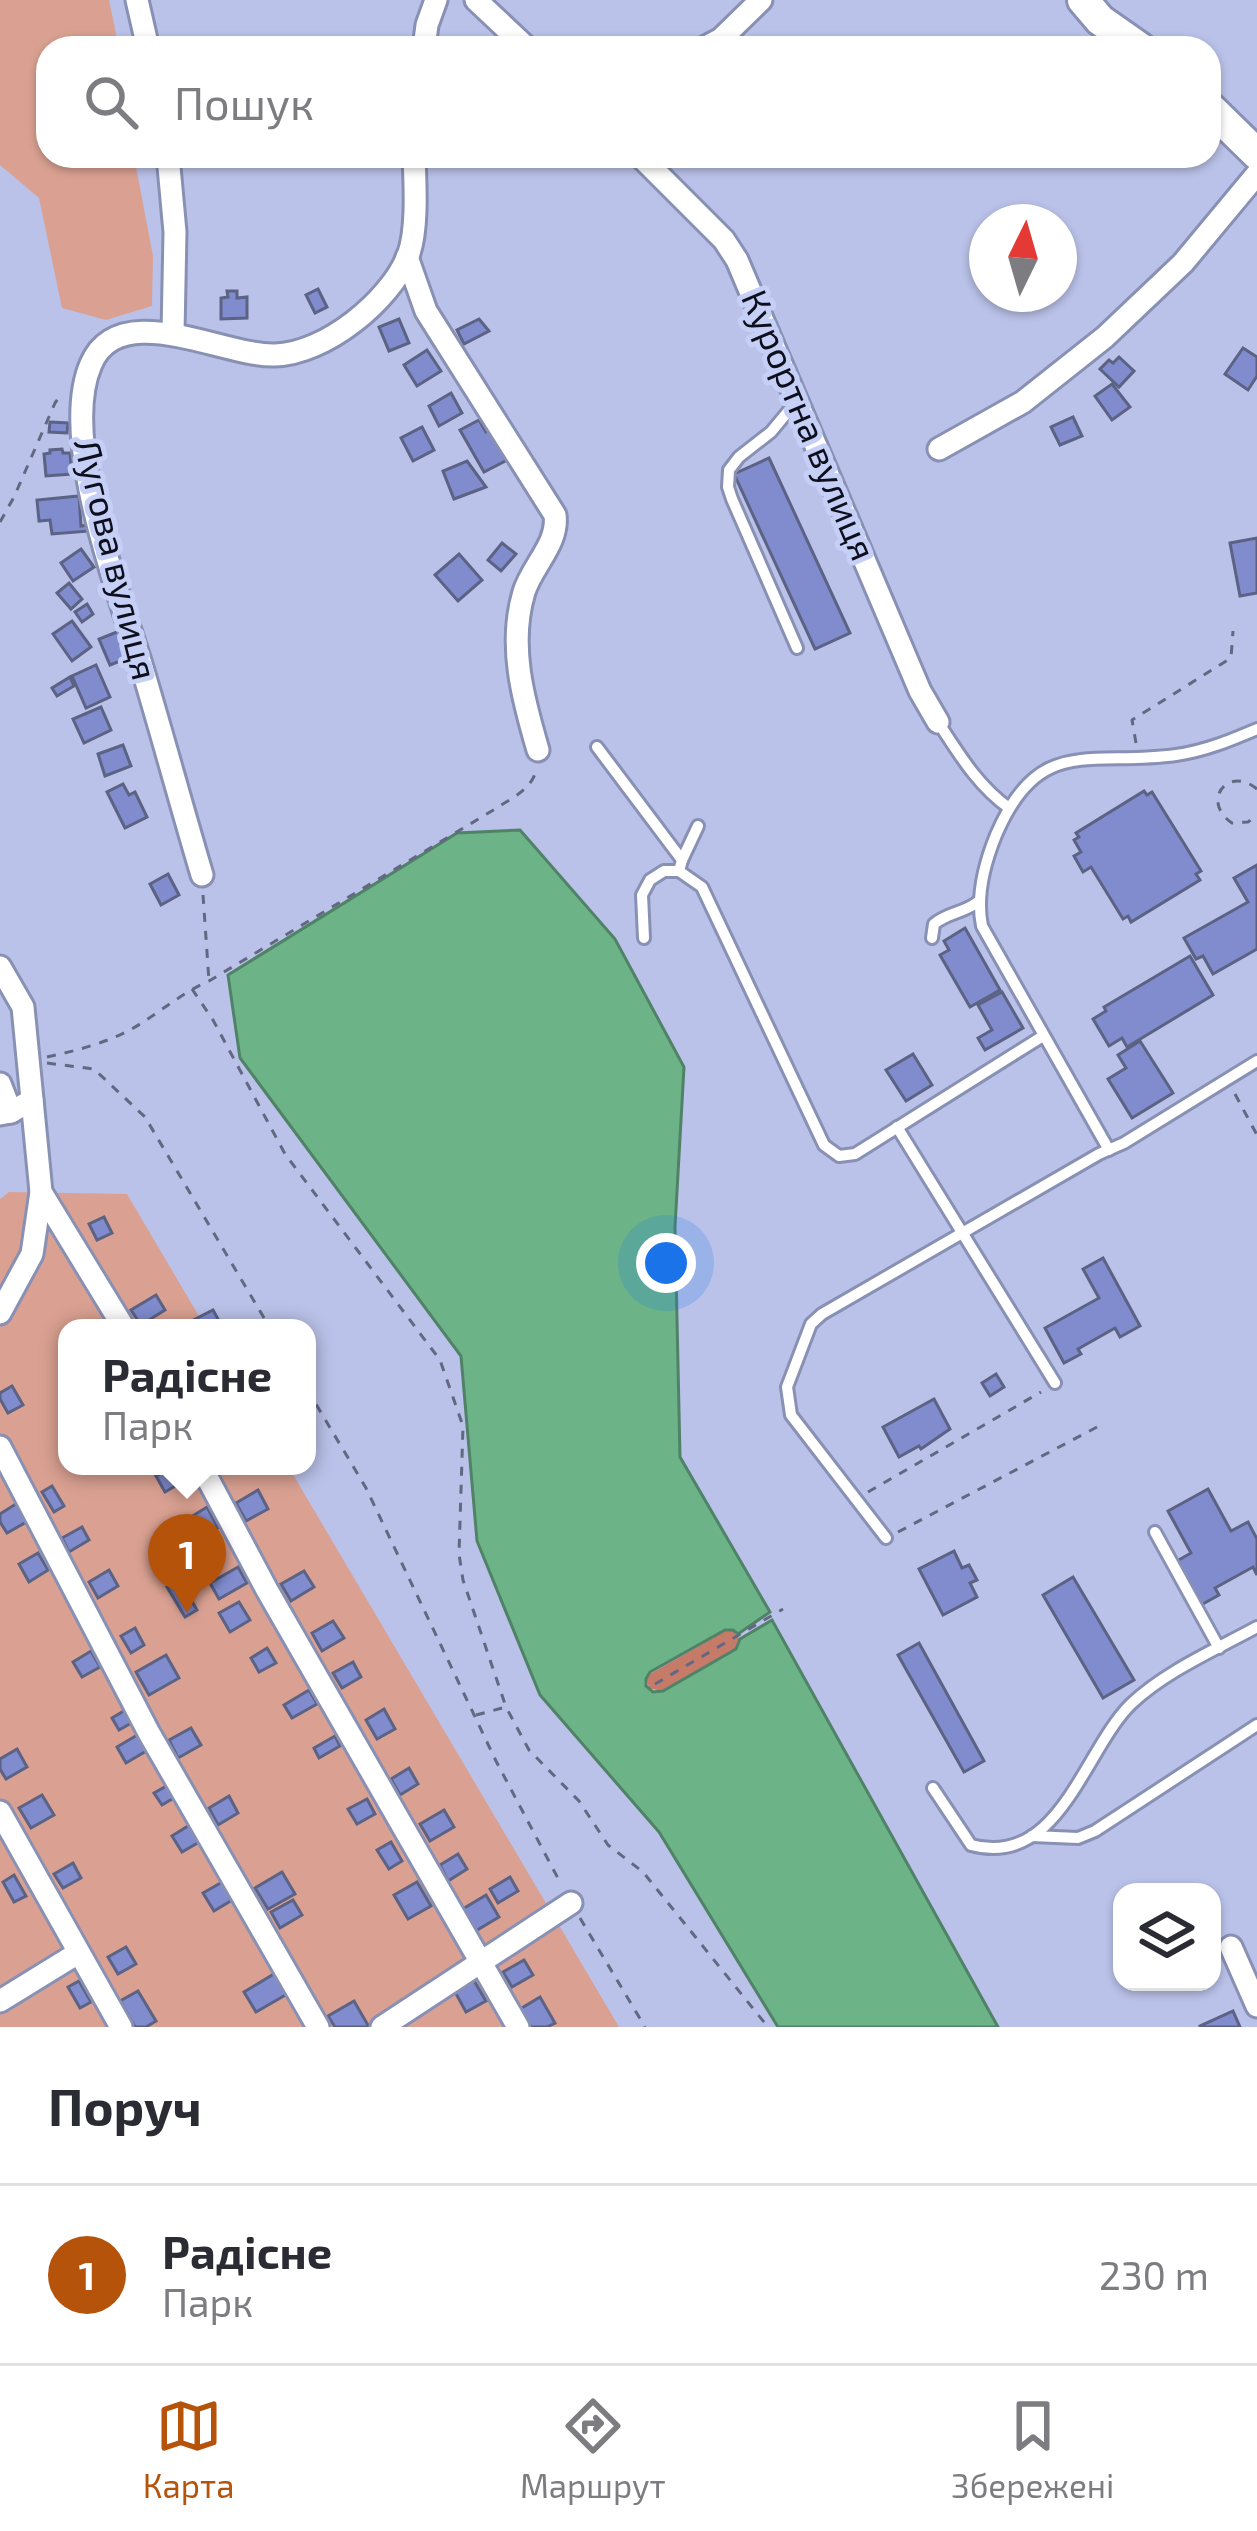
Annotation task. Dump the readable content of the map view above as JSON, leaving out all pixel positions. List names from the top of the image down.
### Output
{
  "streets": {
    "street": ["Курортна вулиця", "Лугова вулиця"]
  },
  "north": "top",
  "page": {
    "search": "Пошук",
    "popup": ["Радісне", "Парк"],
    "pins": "1",
    "heading": "Поруч",
    "list": [
      {
        "mark": "1",
        "name": "Радісне",
        "note": "Парк",
        "value": "230 m"
      }
    ],
    "nav": ["Карта", "Маршрут", "Збережені"]
  }
}
